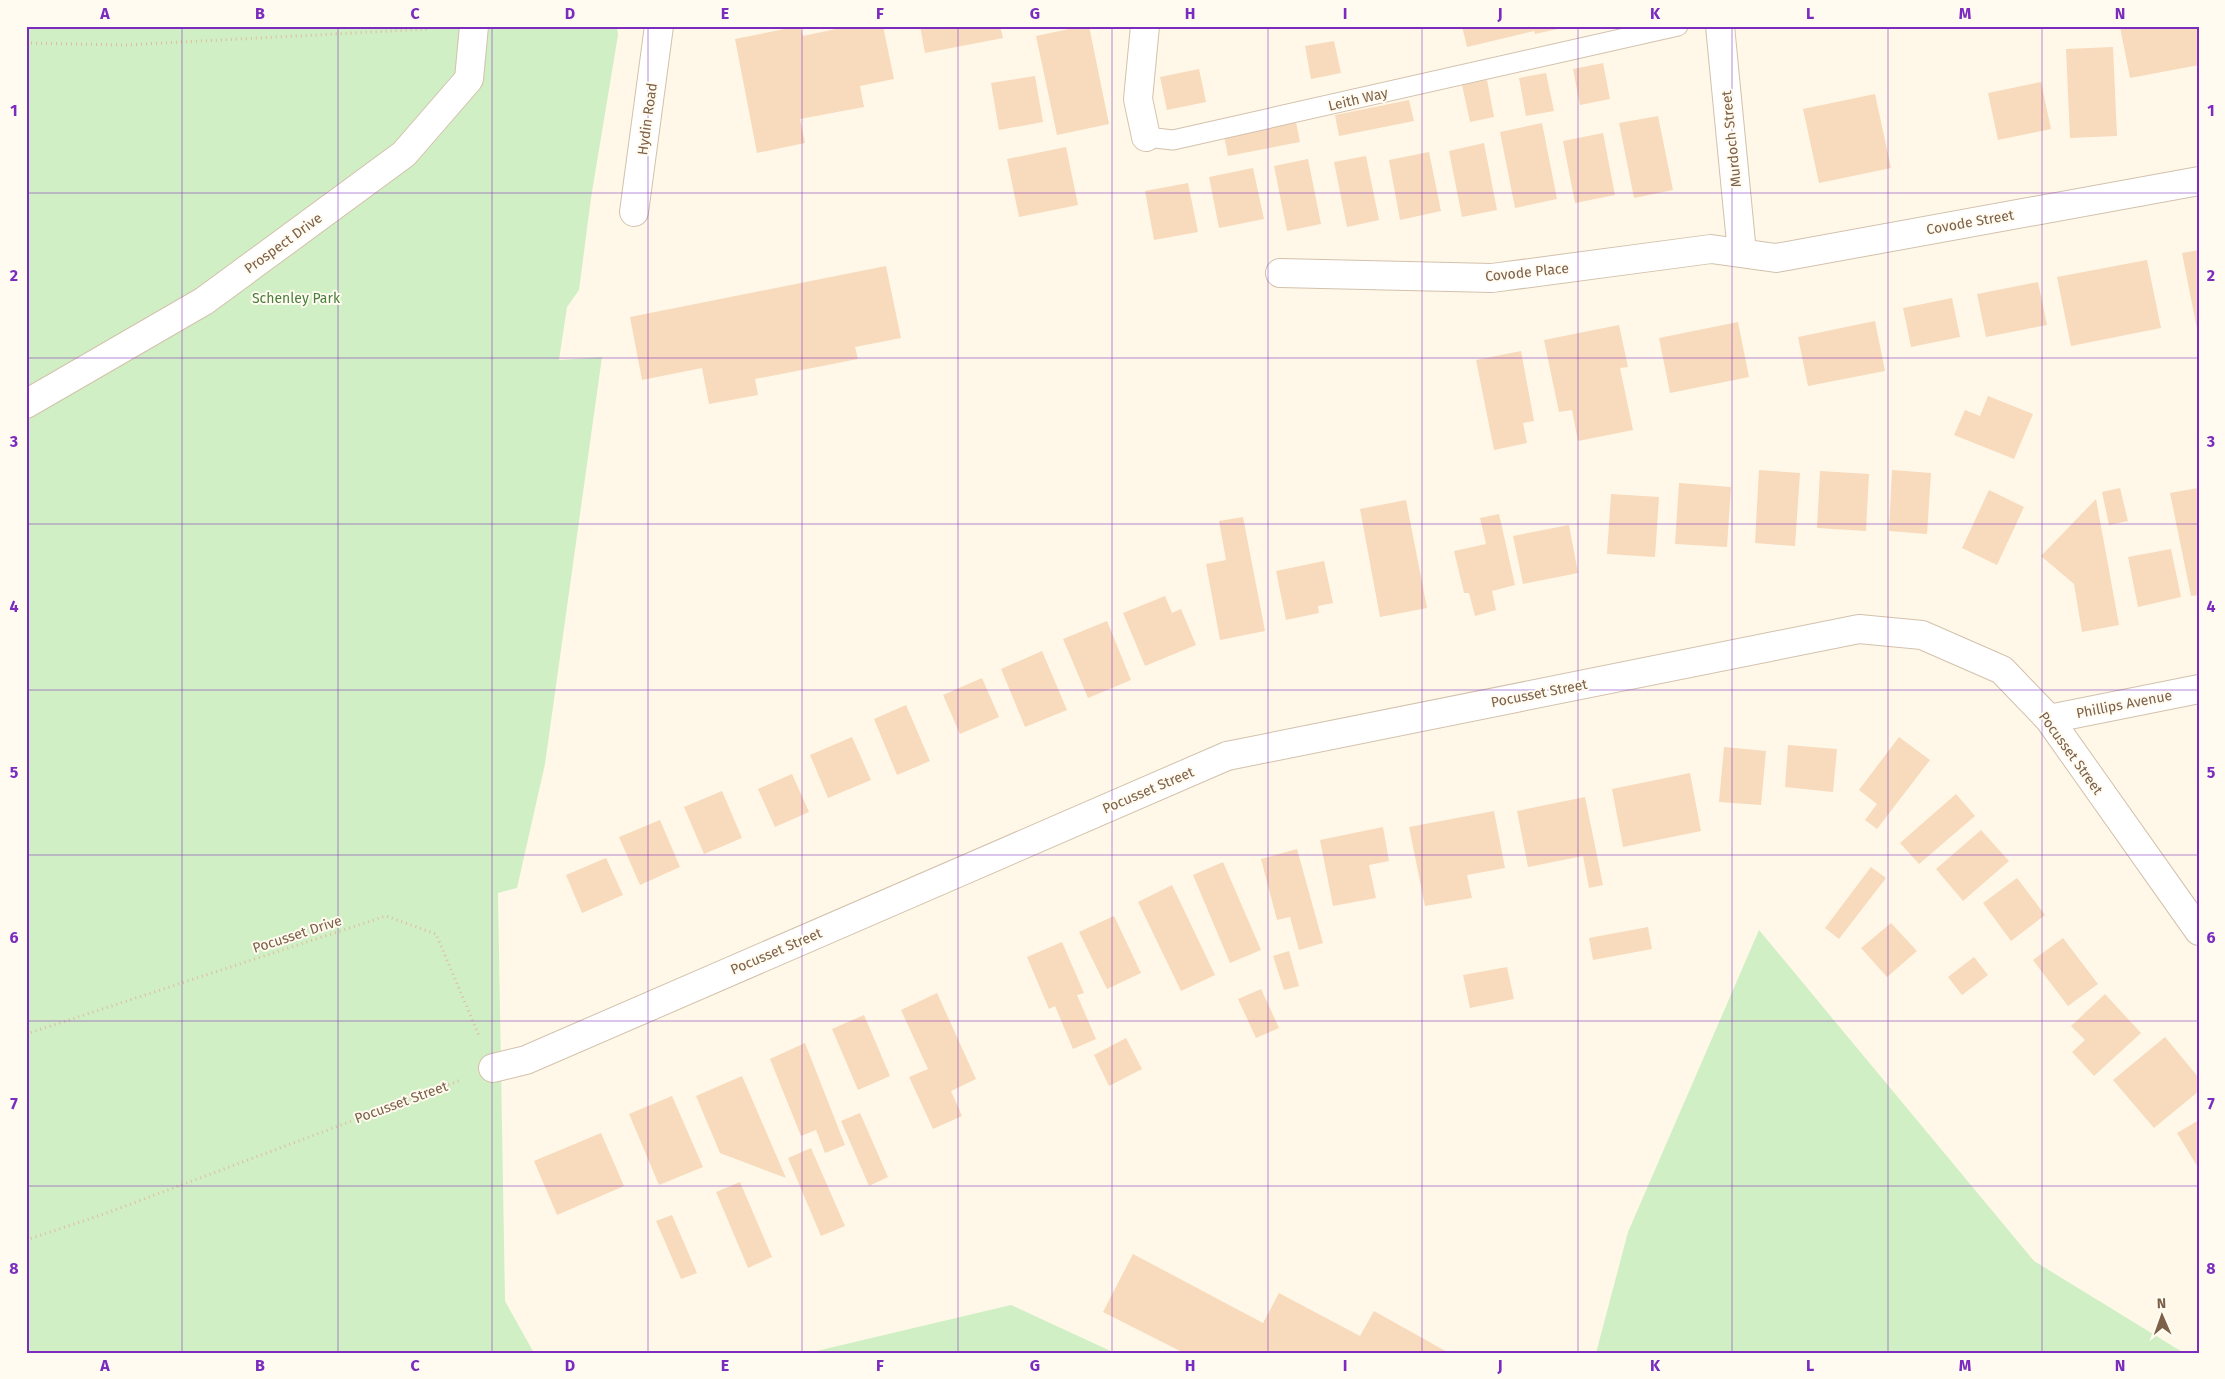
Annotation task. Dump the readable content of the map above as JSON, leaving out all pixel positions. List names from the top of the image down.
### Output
{
  "streets": {
    "street": [
      "Leith Way",
      "Hydin Road",
      "Murdoch Street",
      "Covode Street",
      "Prospect Drive",
      "Covode Place",
      "Pocusset Street",
      "Phillips Avenue"
    ],
    "path": ["Pocusset Drive"]
  },
  "crossings": [
    ["Murdoch Street", "Covode Street"],
    ["Murdoch Street", "Covode Place"],
    ["Covode Street", "Covode Place"],
    ["Pocusset Street", "Phillips Avenue"],
    ["Pocusset Street", "Pocusset Drive"]
  ],
  "parks": ["Schenley Park"],
  "north": "top",
  "grid": {
    "columns": [
      "A",
      "B",
      "C",
      "D",
      "E",
      "F",
      "G",
      "H",
      "I",
      "J",
      "K",
      "L",
      "M",
      "N"
    ],
    "rows": [
      "1",
      "2",
      "3",
      "4",
      "5",
      "6",
      "7",
      "8"
    ]
  }
}
